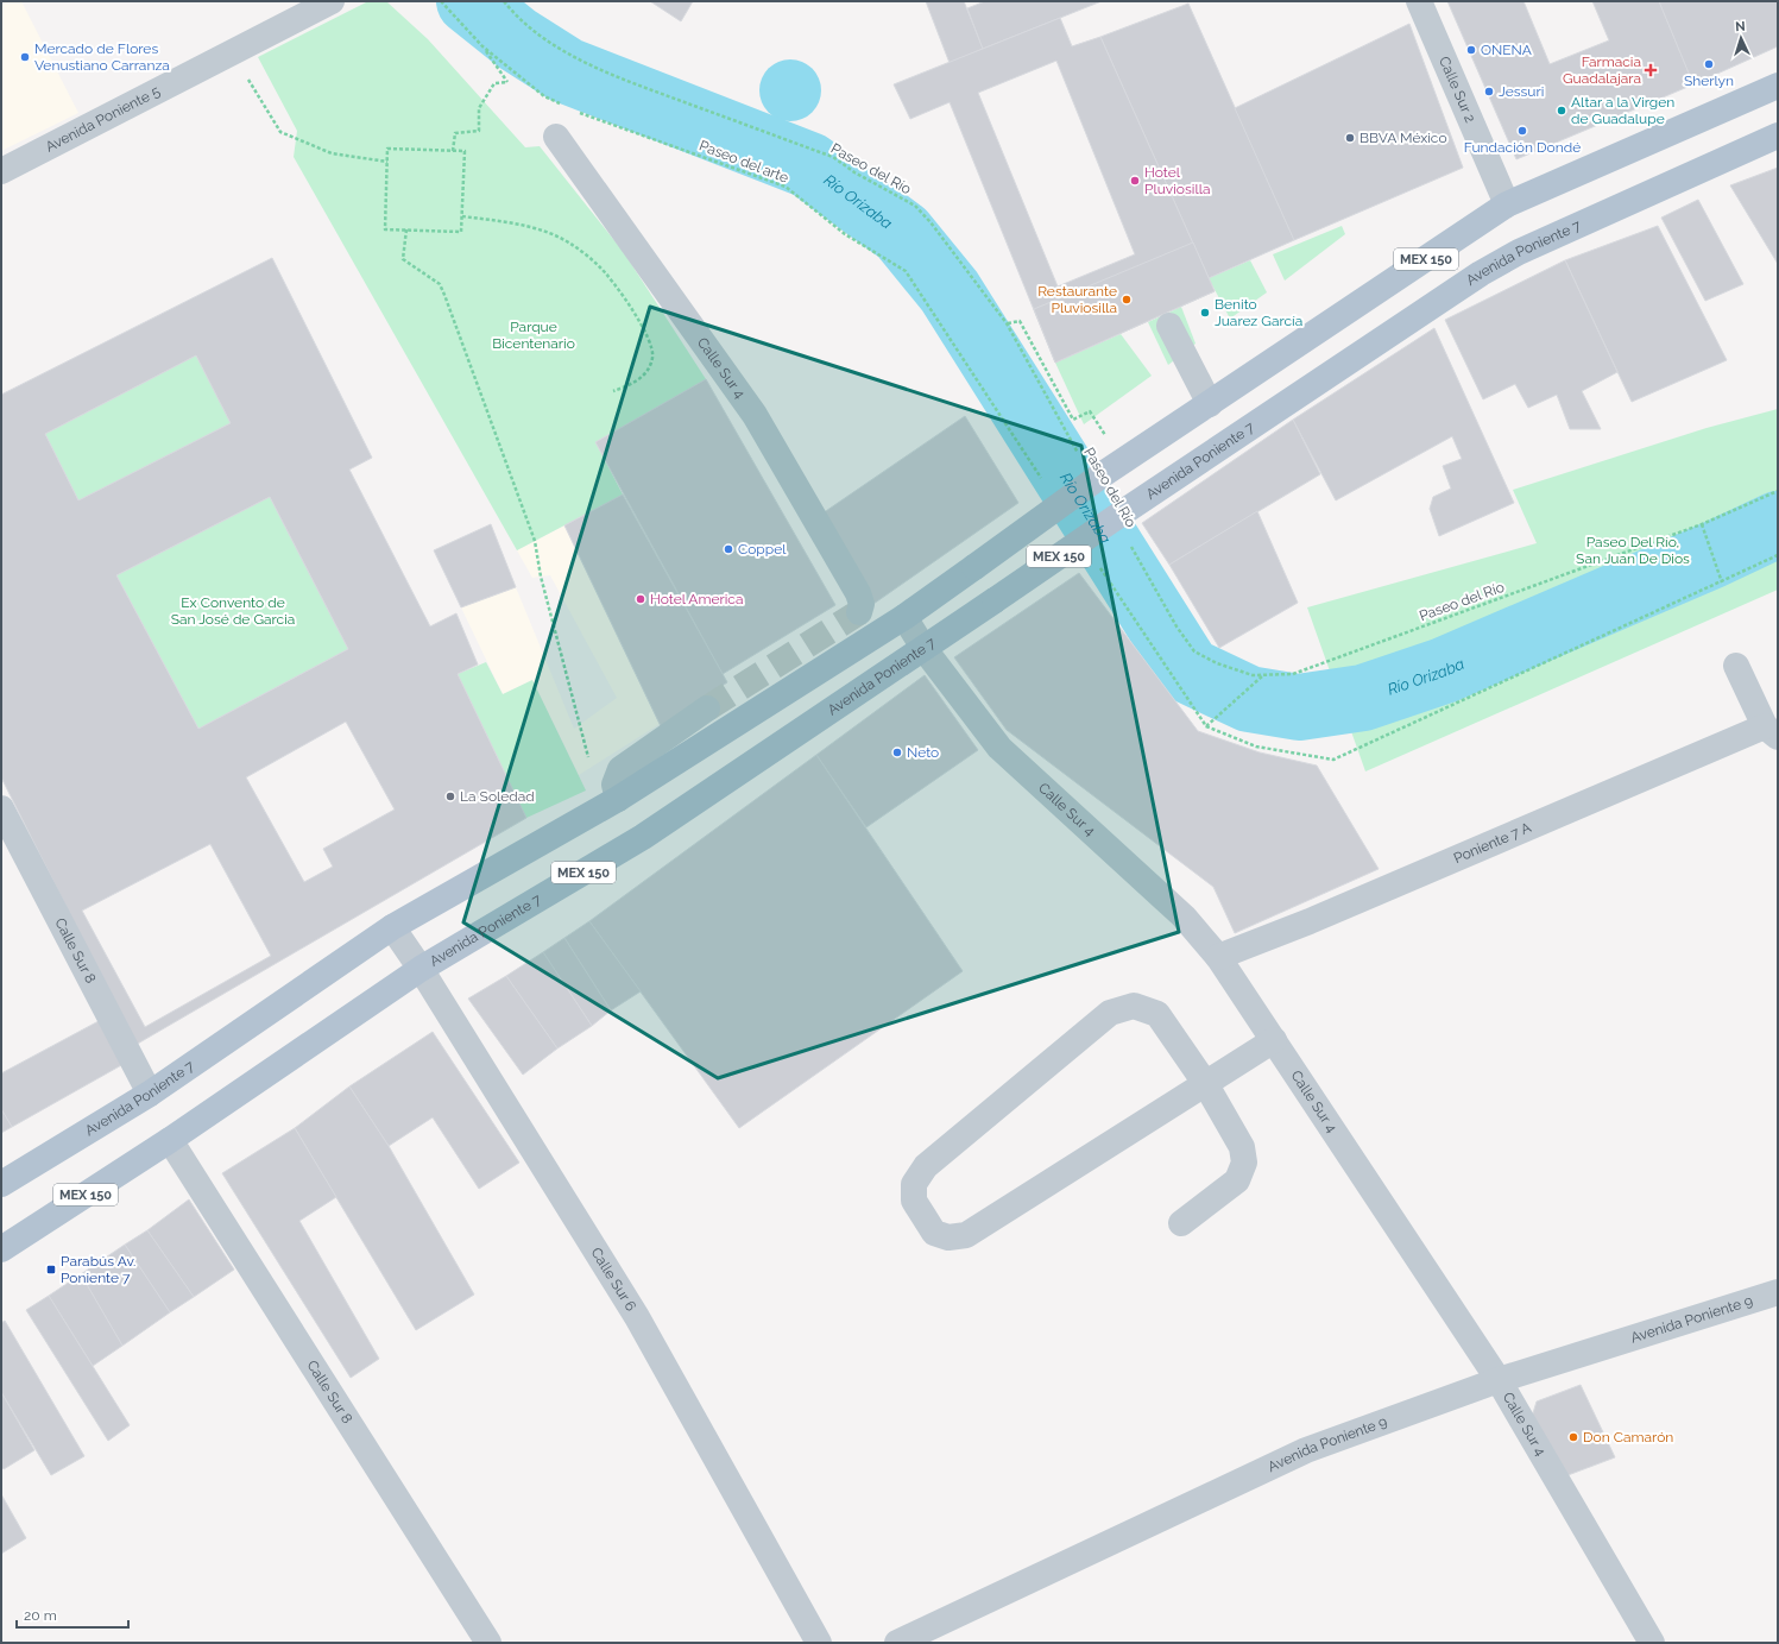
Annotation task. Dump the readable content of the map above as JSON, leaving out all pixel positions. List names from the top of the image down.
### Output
{
  "streets": {
    "main road": ["Avenida Poniente 7", "MEX 150"],
    "street": [
      "Calle Sur 2",
      "Avenida Poniente 5",
      "Calle Sur 4",
      "Poniente 7 A",
      "Calle Sur 8",
      "Calle Sur 6",
      "Avenida Poniente 9"
    ],
    "path": ["Paseo del arte", "Paseo del Río"]
  },
  "crossings": [
    ["Calle Sur 2", "Avenida Poniente 7"],
    ["Avenida Poniente 7", "Calle Sur 4"],
    ["Avenida Poniente 7", "Calle Sur 8"],
    ["Avenida Poniente 7", "Calle Sur 6"],
    ["Calle Sur 4", "Poniente 7 A"],
    ["Calle Sur 4", "Avenida Poniente 9"]
  ],
  "water": ["Río Orizaba"],
  "parks": ["Parque Bicentenario", "Paseo Del Río, San Juan De Dios", "Ex Convento de San José de Garcia"],
  "places": {
    "other": [
      "ONENA",
      "Mercado de Flores Venustiano Carranza",
      "Sherlyn",
      "Jessuri",
      "Altar a la Virgen de Guadalupe",
      "Fundación Dondé",
      "BBVA México",
      "Hotel Pluviosilla",
      "Restaurante Pluviosilla",
      "Benito Juarez García",
      "Coppel",
      "Hotel America",
      "Neto",
      "La Soledad",
      "Don Camarón"
    ],
    "health": ["Farmacia Guadalajara"],
    "transit": ["Parabús Av. Poniente 7"]
  },
  "scale_bar": "20 m",
  "north": "top"
}
